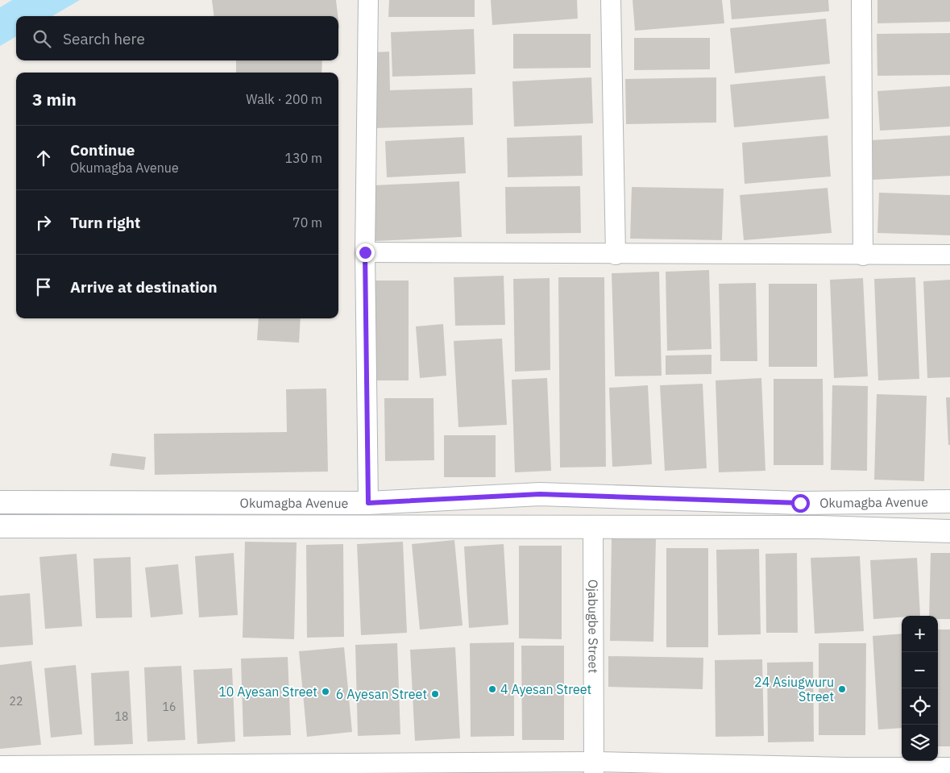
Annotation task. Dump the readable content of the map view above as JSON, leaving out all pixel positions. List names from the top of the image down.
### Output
{
  "streets": {
    "main road": ["Okumagba Avenue"],
    "street": ["Ojabugbe Street"]
  },
  "crossings": [
    ["Okumagba Avenue", "Ojabugbe Street"]
  ],
  "places": [
    "4 Ayesan Street",
    "24 Asiugwuru Street",
    "10 Ayesan Street",
    "6 Ayesan Street"
  ],
  "house_numbers": ["22", "16", "18"],
  "page": {
    "search": "Search here",
    "heading": ["3 min", "Walk · 200 m"],
    "list": [
      ["Continue", "Okumagba Avenue", "130 m"],
      ["Turn right", "70 m"],
      "Arrive at destination"
    ],
    "map_buttons": ["+", "−"]
  }
}
